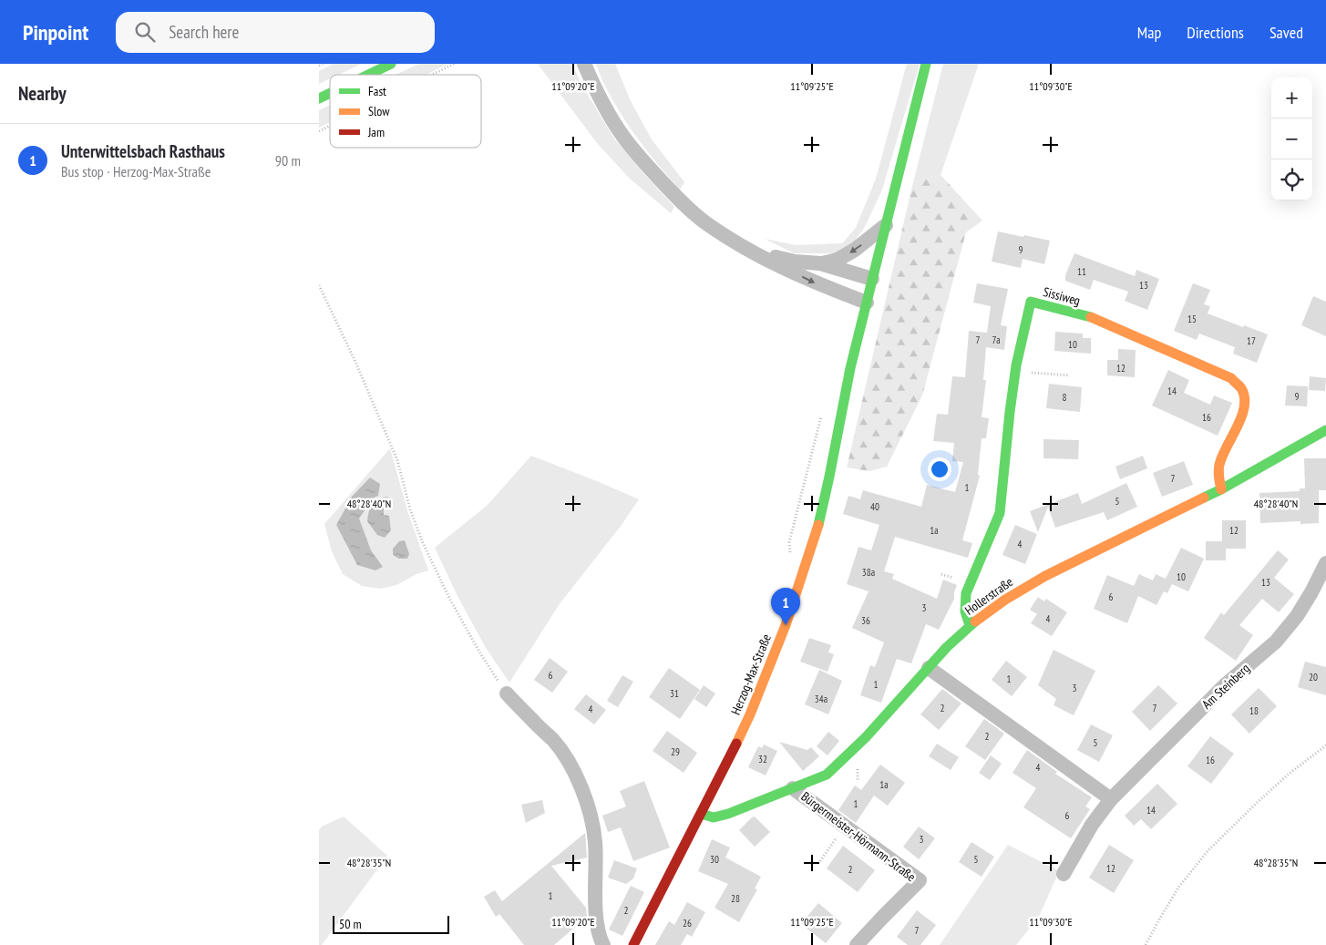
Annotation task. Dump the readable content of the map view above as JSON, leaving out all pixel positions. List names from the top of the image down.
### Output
{
  "streets": {
    "main road": ["Sissiweg", "Hollerstraße", "Herzog-Max-Straße"],
    "street": ["Am Steinberg", "Bürgermeister-Hörmann-Straße"]
  },
  "crossings": [
    ["Sissiweg", "Hollerstraße"],
    ["Hollerstraße", "Herzog-Max-Straße"],
    ["Hollerstraße", "Bürgermeister-Hörmann-Straße"]
  ],
  "house_numbers": [
    "9",
    "11",
    "13",
    "15",
    "7",
    "7a",
    "17",
    "10",
    "12",
    "14",
    "9",
    "8",
    "16",
    "7",
    "1",
    "5",
    "40",
    "1a",
    "12",
    "4",
    "38a",
    "10",
    "13",
    "6",
    "3",
    "4",
    "36",
    "6",
    "20",
    "1",
    "1",
    "3",
    "31",
    "34a",
    "2",
    "7",
    "4",
    "18",
    "2",
    "5",
    "29",
    "32",
    "16",
    "4",
    "1a",
    "1",
    "14",
    "6",
    "3",
    "30",
    "5",
    "12",
    "2",
    "1",
    "28",
    "2",
    "26",
    "7"
  ],
  "legend": ["Fast", "Slow", "Jam"],
  "scale_bar": "50 m",
  "page": {
    "header": "Pinpoint",
    "search": "Search here",
    "nav": ["Map", "Directions", "Saved"],
    "heading": "Nearby",
    "map_buttons": ["+", "−"],
    "list": [
      {
        "mark": "1",
        "name": "Unterwittelsbach Rasthaus",
        "note": "Bus stop · Herzog-Max-Straße",
        "value": "90 m"
      }
    ],
    "pins": "1",
    "scale": "50 m"
  },
  "coordinates": [
    "11°09'20\"E",
    "11°09'25\"E",
    "11°09'30\"E",
    "48°28'40\"N",
    "48°28'35\"N"
  ]
}
